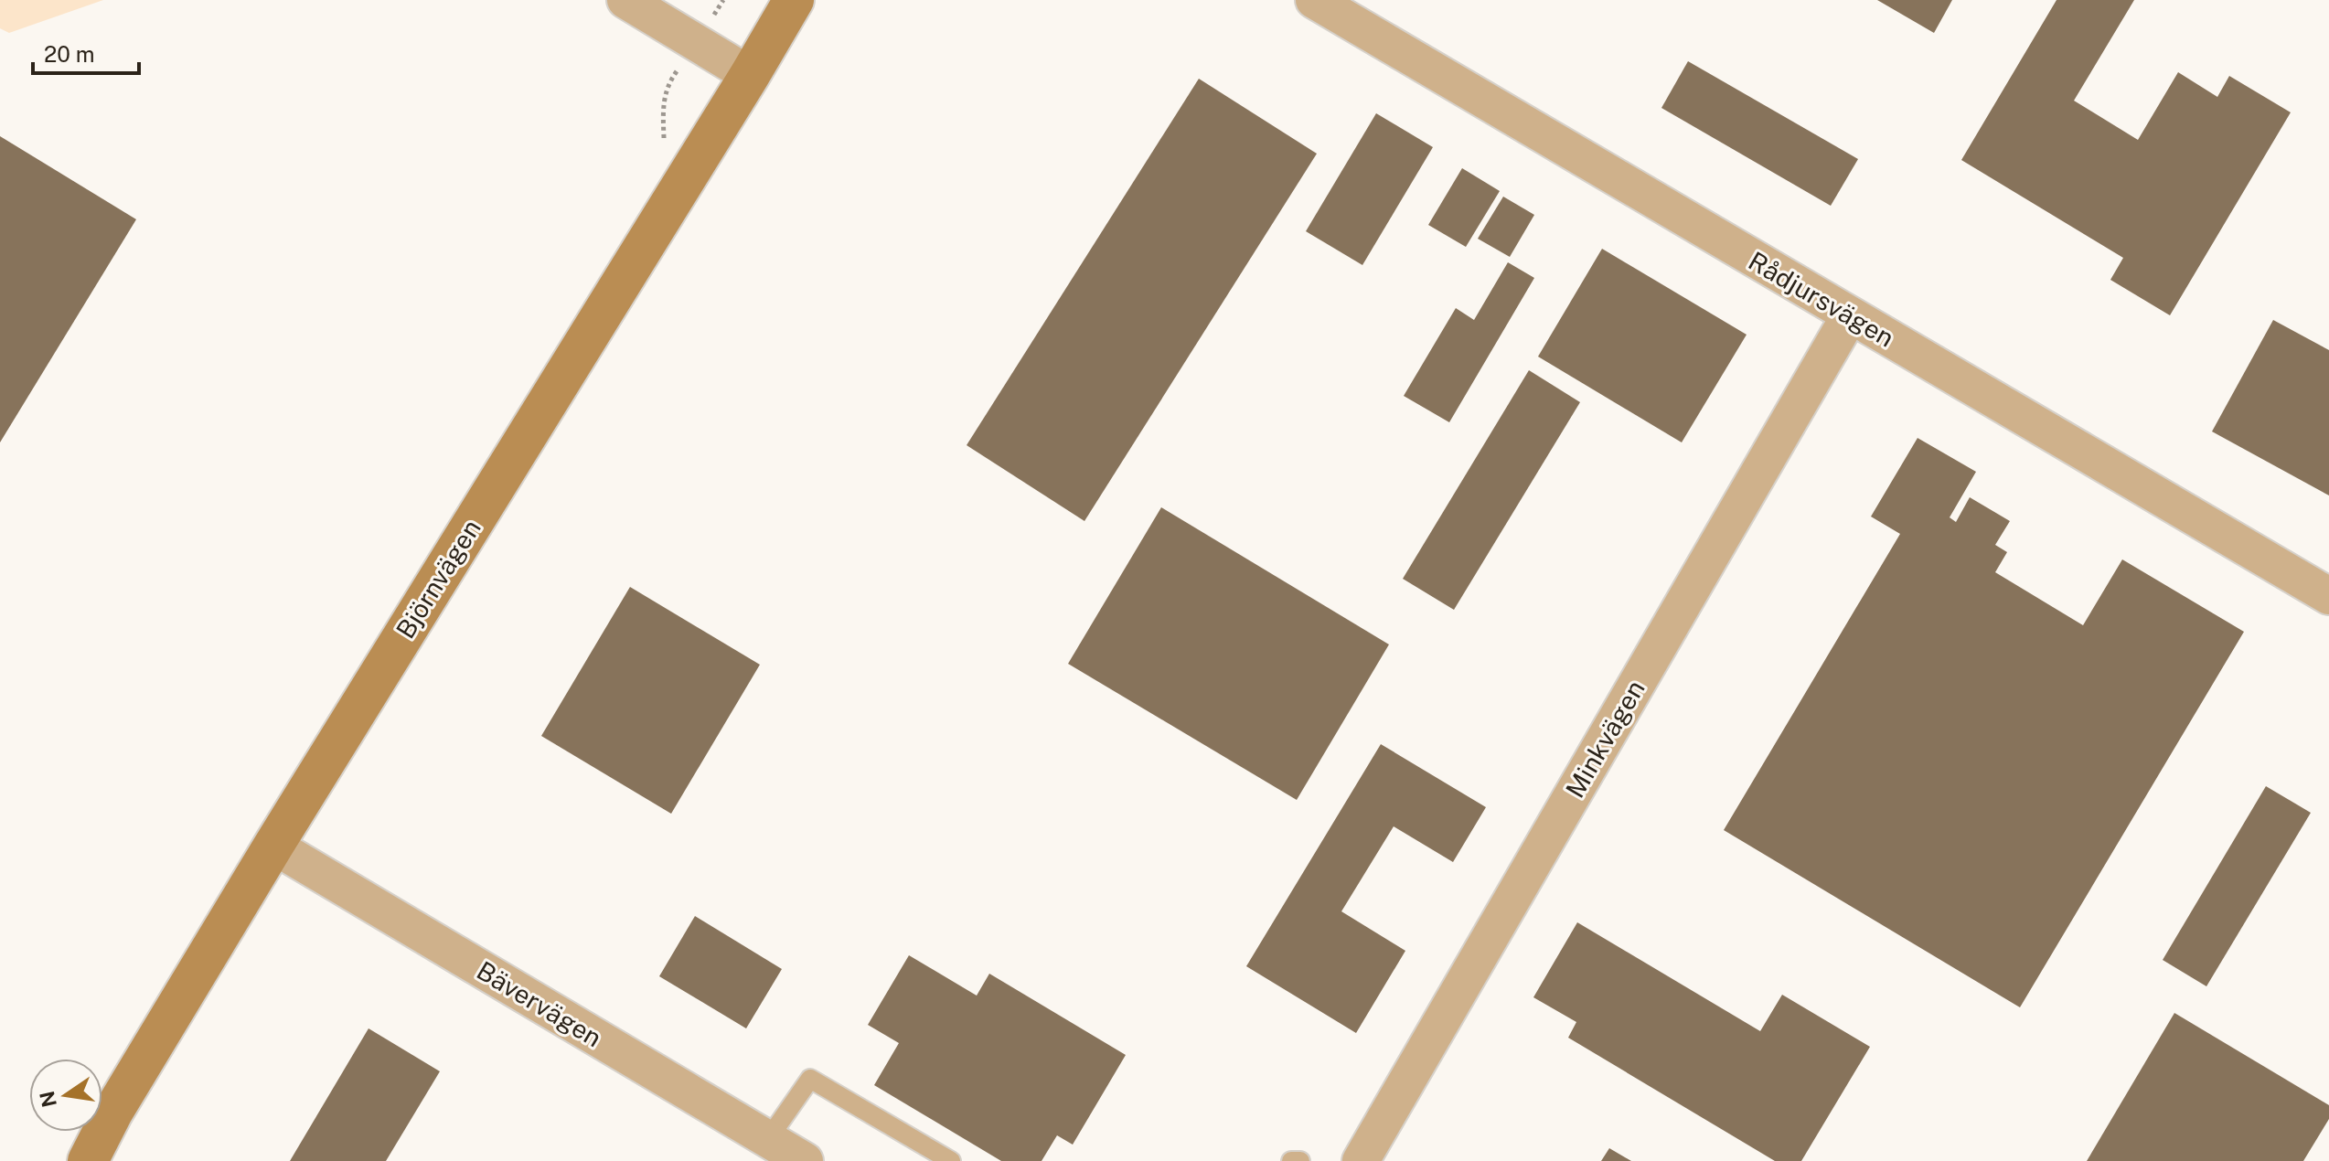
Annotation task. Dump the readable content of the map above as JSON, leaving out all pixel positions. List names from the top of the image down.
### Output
{
  "streets": {
    "street": [
      "Rådjursvägen",
      "Björnvägen",
      "Minkvägen",
      "Bävervägen"
    ]
  },
  "crossings": [
    ["Rådjursvägen", "Minkvägen"],
    ["Björnvägen", "Bävervägen"]
  ],
  "scale_bar": "20 m",
  "north": "left"
}
